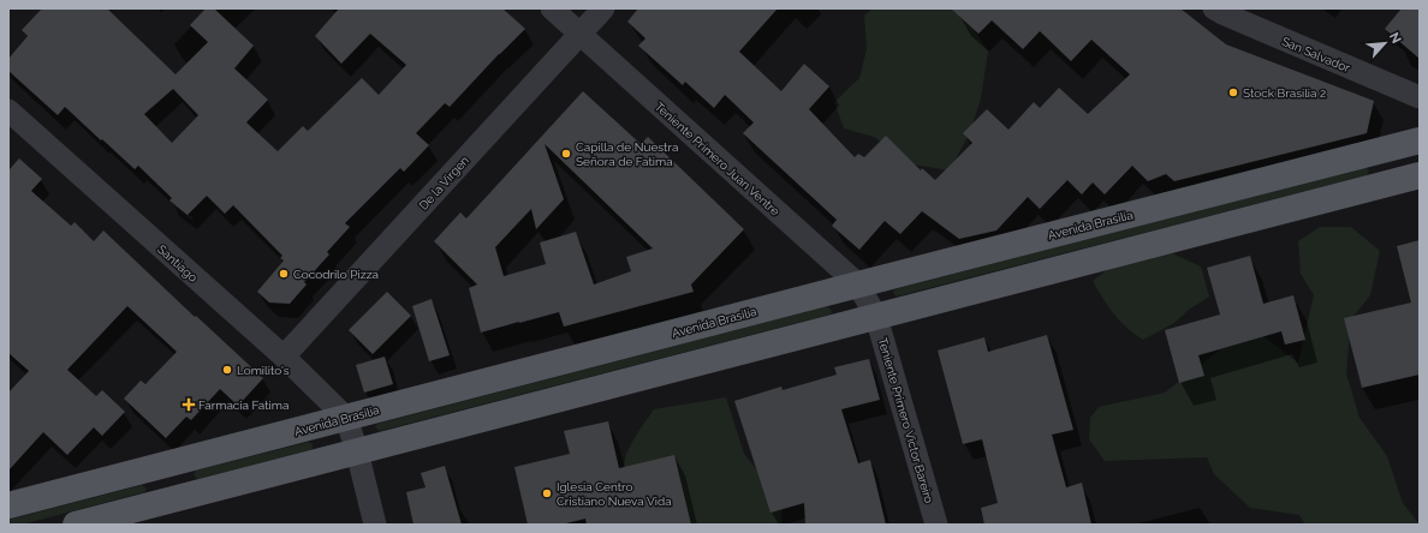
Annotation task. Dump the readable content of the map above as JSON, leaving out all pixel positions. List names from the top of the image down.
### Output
{
  "streets": {
    "main road": ["Avenida Brasilia"],
    "street": [
      "San Salvador",
      "Teniente Primero Juan Ventre",
      "De la Virgen",
      "Santiago",
      "Teniente Primero Victor Bareiro"
    ]
  },
  "crossings": [
    ["Teniente Primero Juan Ventre", "De la Virgen"],
    ["Teniente Primero Juan Ventre", "Avenida Brasilia"],
    ["Teniente Primero Juan Ventre", "Teniente Primero Victor Bareiro"],
    ["De la Virgen", "Santiago"],
    ["Avenida Brasilia", "Santiago"]
  ],
  "places": {
    "other": [
      "Stock Brasilia 2",
      "Capilla de Nuestra Señora de Fatima",
      "Cocodrilo Pizza",
      "Lomilito's",
      "Iglesia Centro Cristiano Nueva Vida"
    ],
    "health": ["Farmacia Fatima"]
  },
  "north": "top right"
}
